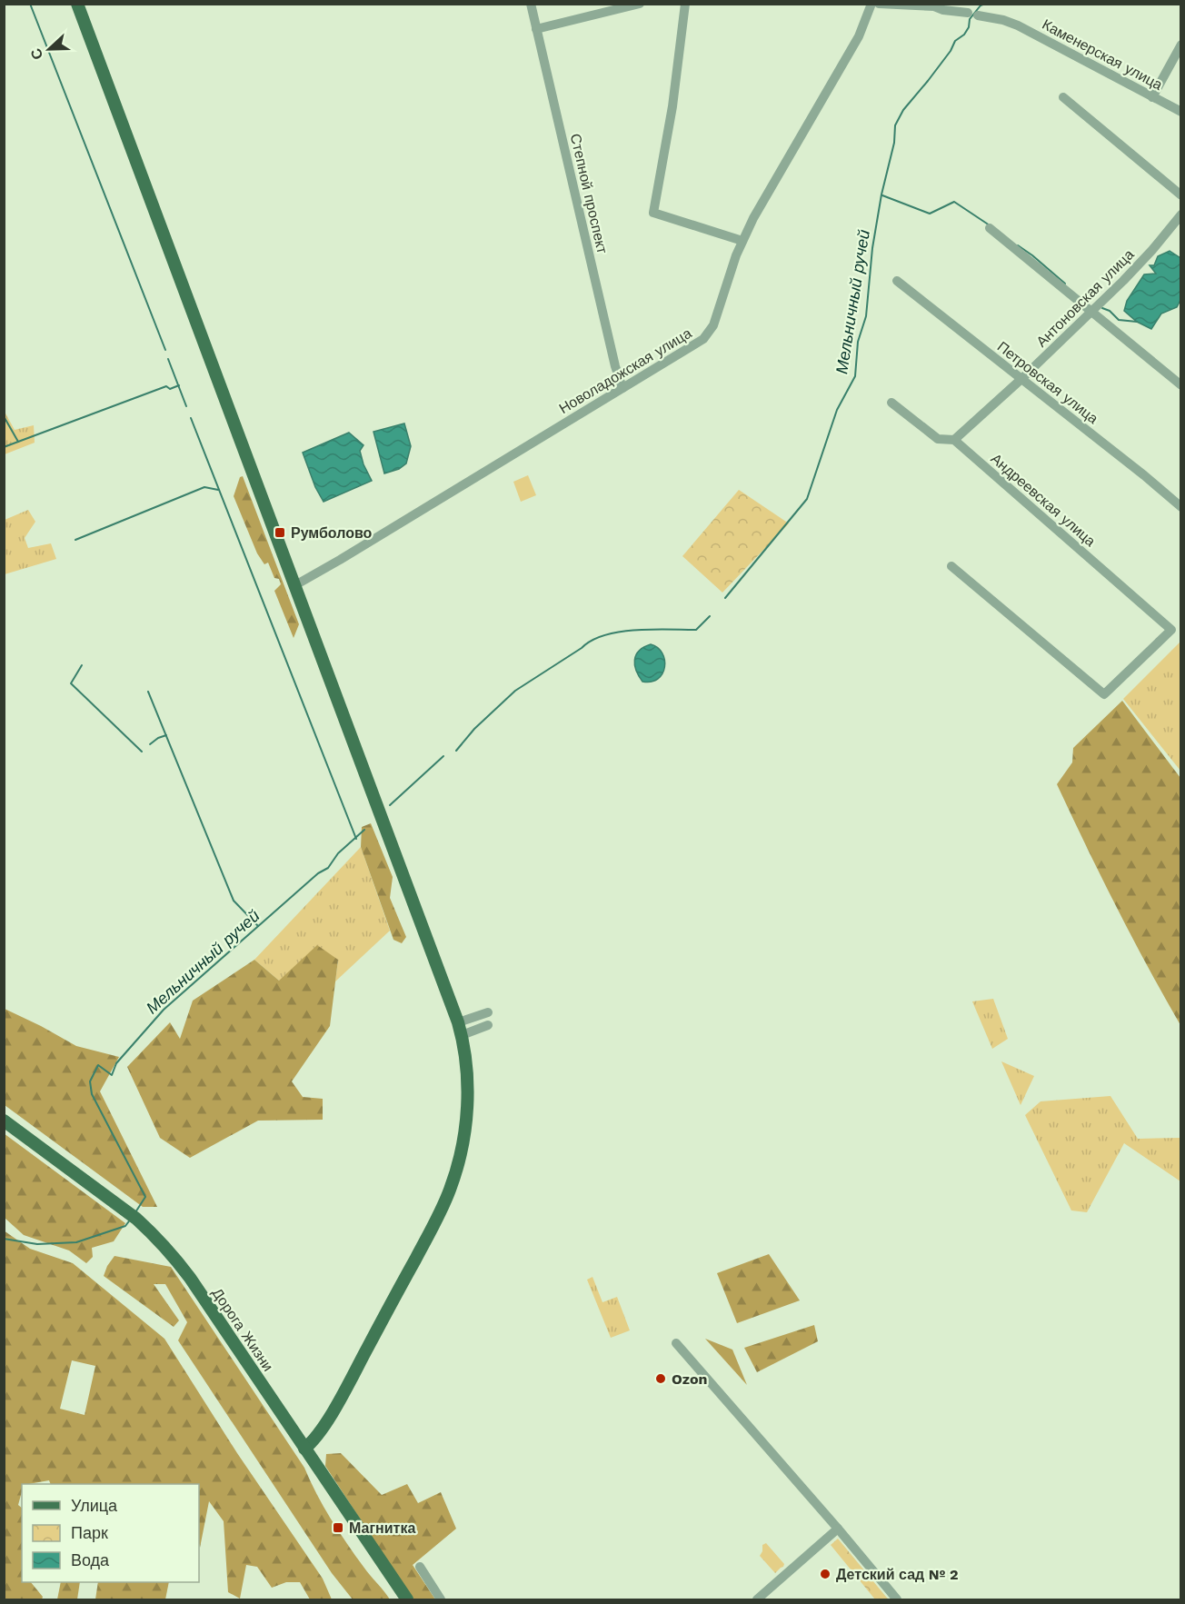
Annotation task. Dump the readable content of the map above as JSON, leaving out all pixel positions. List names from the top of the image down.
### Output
{
  "streets": {
    "main road": ["Дорога Жизни"],
    "street": [
      "Каменерская улица",
      "Степной проспект",
      "Антоновская улица",
      "Новоладожская улица",
      "Петровская улица",
      "Андреевская улица"
    ]
  },
  "crossings": [
    ["Степной проспект", "Новоладожская улица"],
    ["Антоновская улица", "Петровская улица"],
    ["Антоновская улица", "Андреевская улица"]
  ],
  "water": ["Мельничный ручей"],
  "places": {
    "transit": ["Румболово", "Магнитка"],
    "other": ["Ozon", "Детский сад № 2"]
  },
  "legend": ["Улица", "Парк", "Вода"],
  "north": "left"
}
